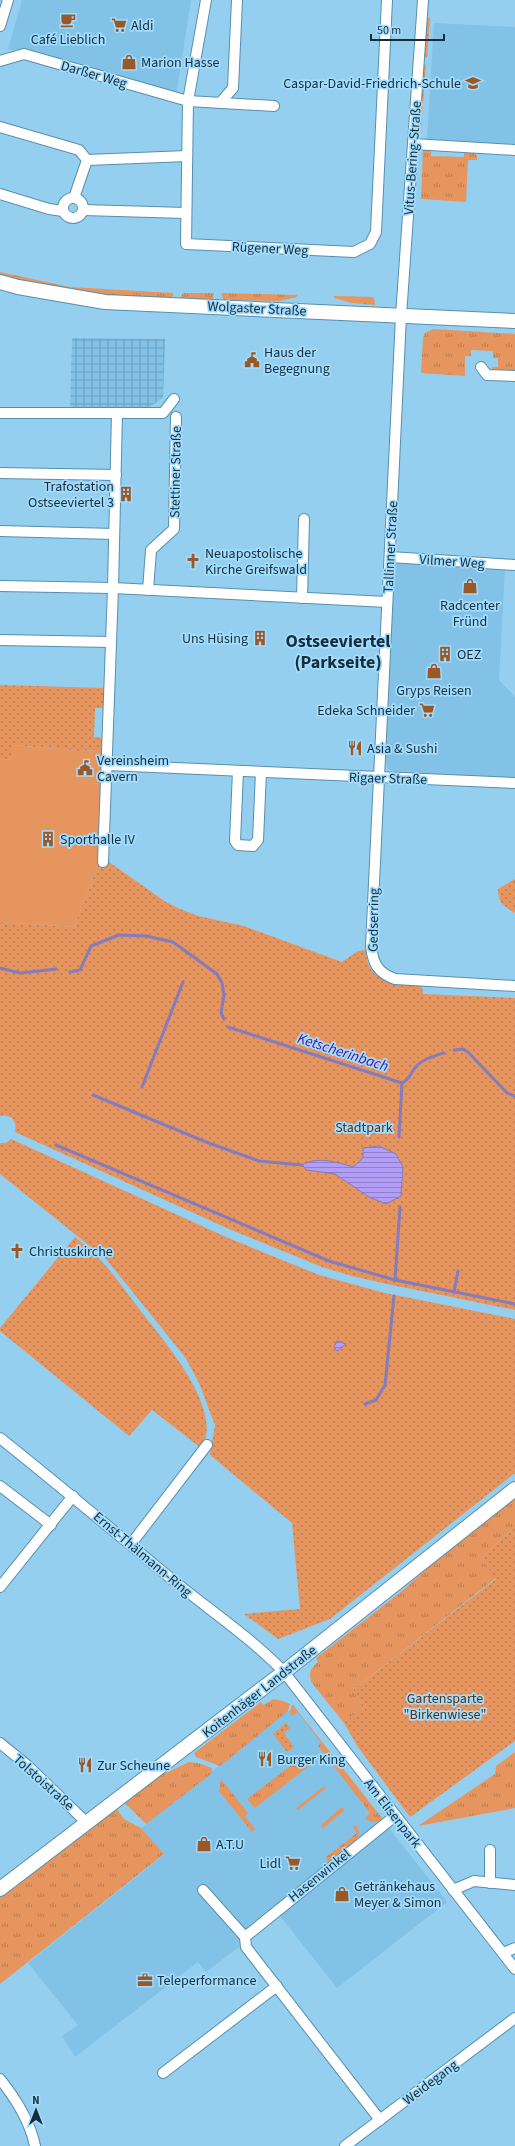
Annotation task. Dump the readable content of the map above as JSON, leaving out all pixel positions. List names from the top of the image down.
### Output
{
  "streets": {
    "main road": ["Wolgaster Straße", "Koitenhäger Landstraße"],
    "street": [
      "Darßer Weg",
      "Vitus-Bering-Straße",
      "Rügener Weg",
      "Stettiner Straße",
      "Tallinner Straße",
      "Vilmer Weg",
      "Rigaer Straße",
      "Gedserring",
      "Ernst-Thälmann-Ring",
      "Tolstoistraße",
      "Am Elisenpark",
      "Hasenwinkel",
      "Weidegang"
    ]
  },
  "crossings": [
    ["Vitus-Bering-Straße", "Wolgaster Straße"],
    ["Vitus-Bering-Straße", "Tallinner Straße"],
    ["Wolgaster Straße", "Tallinner Straße"],
    ["Tallinner Straße", "Vilmer Weg"],
    ["Tallinner Straße", "Rigaer Straße"],
    ["Tallinner Straße", "Gedserring"],
    ["Rigaer Straße", "Gedserring"],
    ["Ernst-Thälmann-Ring", "Koitenhäger Landstraße"],
    ["Ernst-Thälmann-Ring", "Am Elisenpark"],
    ["Koitenhäger Landstraße", "Tolstoistraße"],
    ["Koitenhäger Landstraße", "Am Elisenpark"],
    ["Am Elisenpark", "Hasenwinkel"]
  ],
  "districts": ["Ostseeviertel (Parkseite)"],
  "water": ["Ketscherinbach"],
  "parks": ["Stadtpark", "Gartensparte \"Birkenwiese\""],
  "places": {
    "cafe": ["Café Lieblich"],
    "supermarket": ["Aldi", "Edeka Schneider", "Lidl"],
    "shop": [
      "Marion Hasse",
      "Radcenter Fründ",
      "Gryps Reisen",
      "A.T.U",
      "Getränkehaus Meyer & Simon"
    ],
    "school or university": ["Caspar-David-Friedrich-Schule"],
    "public building": ["Haus der Begegnung", "Vereinsheim Cavern"],
    "building": [
      "Trafostation Ostseeviertel 3",
      "Uns Hüsing",
      "OEZ",
      "Sporthalle IV"
    ],
    "church": ["Neuapostolische Kirche Greifswald", "Christuskirche"],
    "restaurant": ["Asia & Sushi", "Burger King", "Zur Scheune"],
    "office": ["Teleperformance"]
  },
  "scale_bar": "50 m",
  "north": "top"
}
